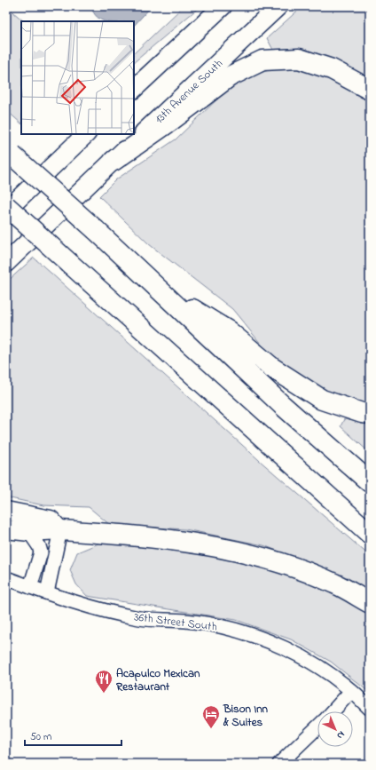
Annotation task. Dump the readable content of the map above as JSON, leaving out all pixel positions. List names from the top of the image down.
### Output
{
  "streets": {
    "main road": ["13th Avenue South"],
    "street": ["36th Street South"]
  },
  "places": {
    "restaurant": ["Acapulco Mexican Restaurant"],
    "hotel": ["Bison Inn & Suites"]
  },
  "scale_bar": "50 m",
  "north": "bottom right"
}
